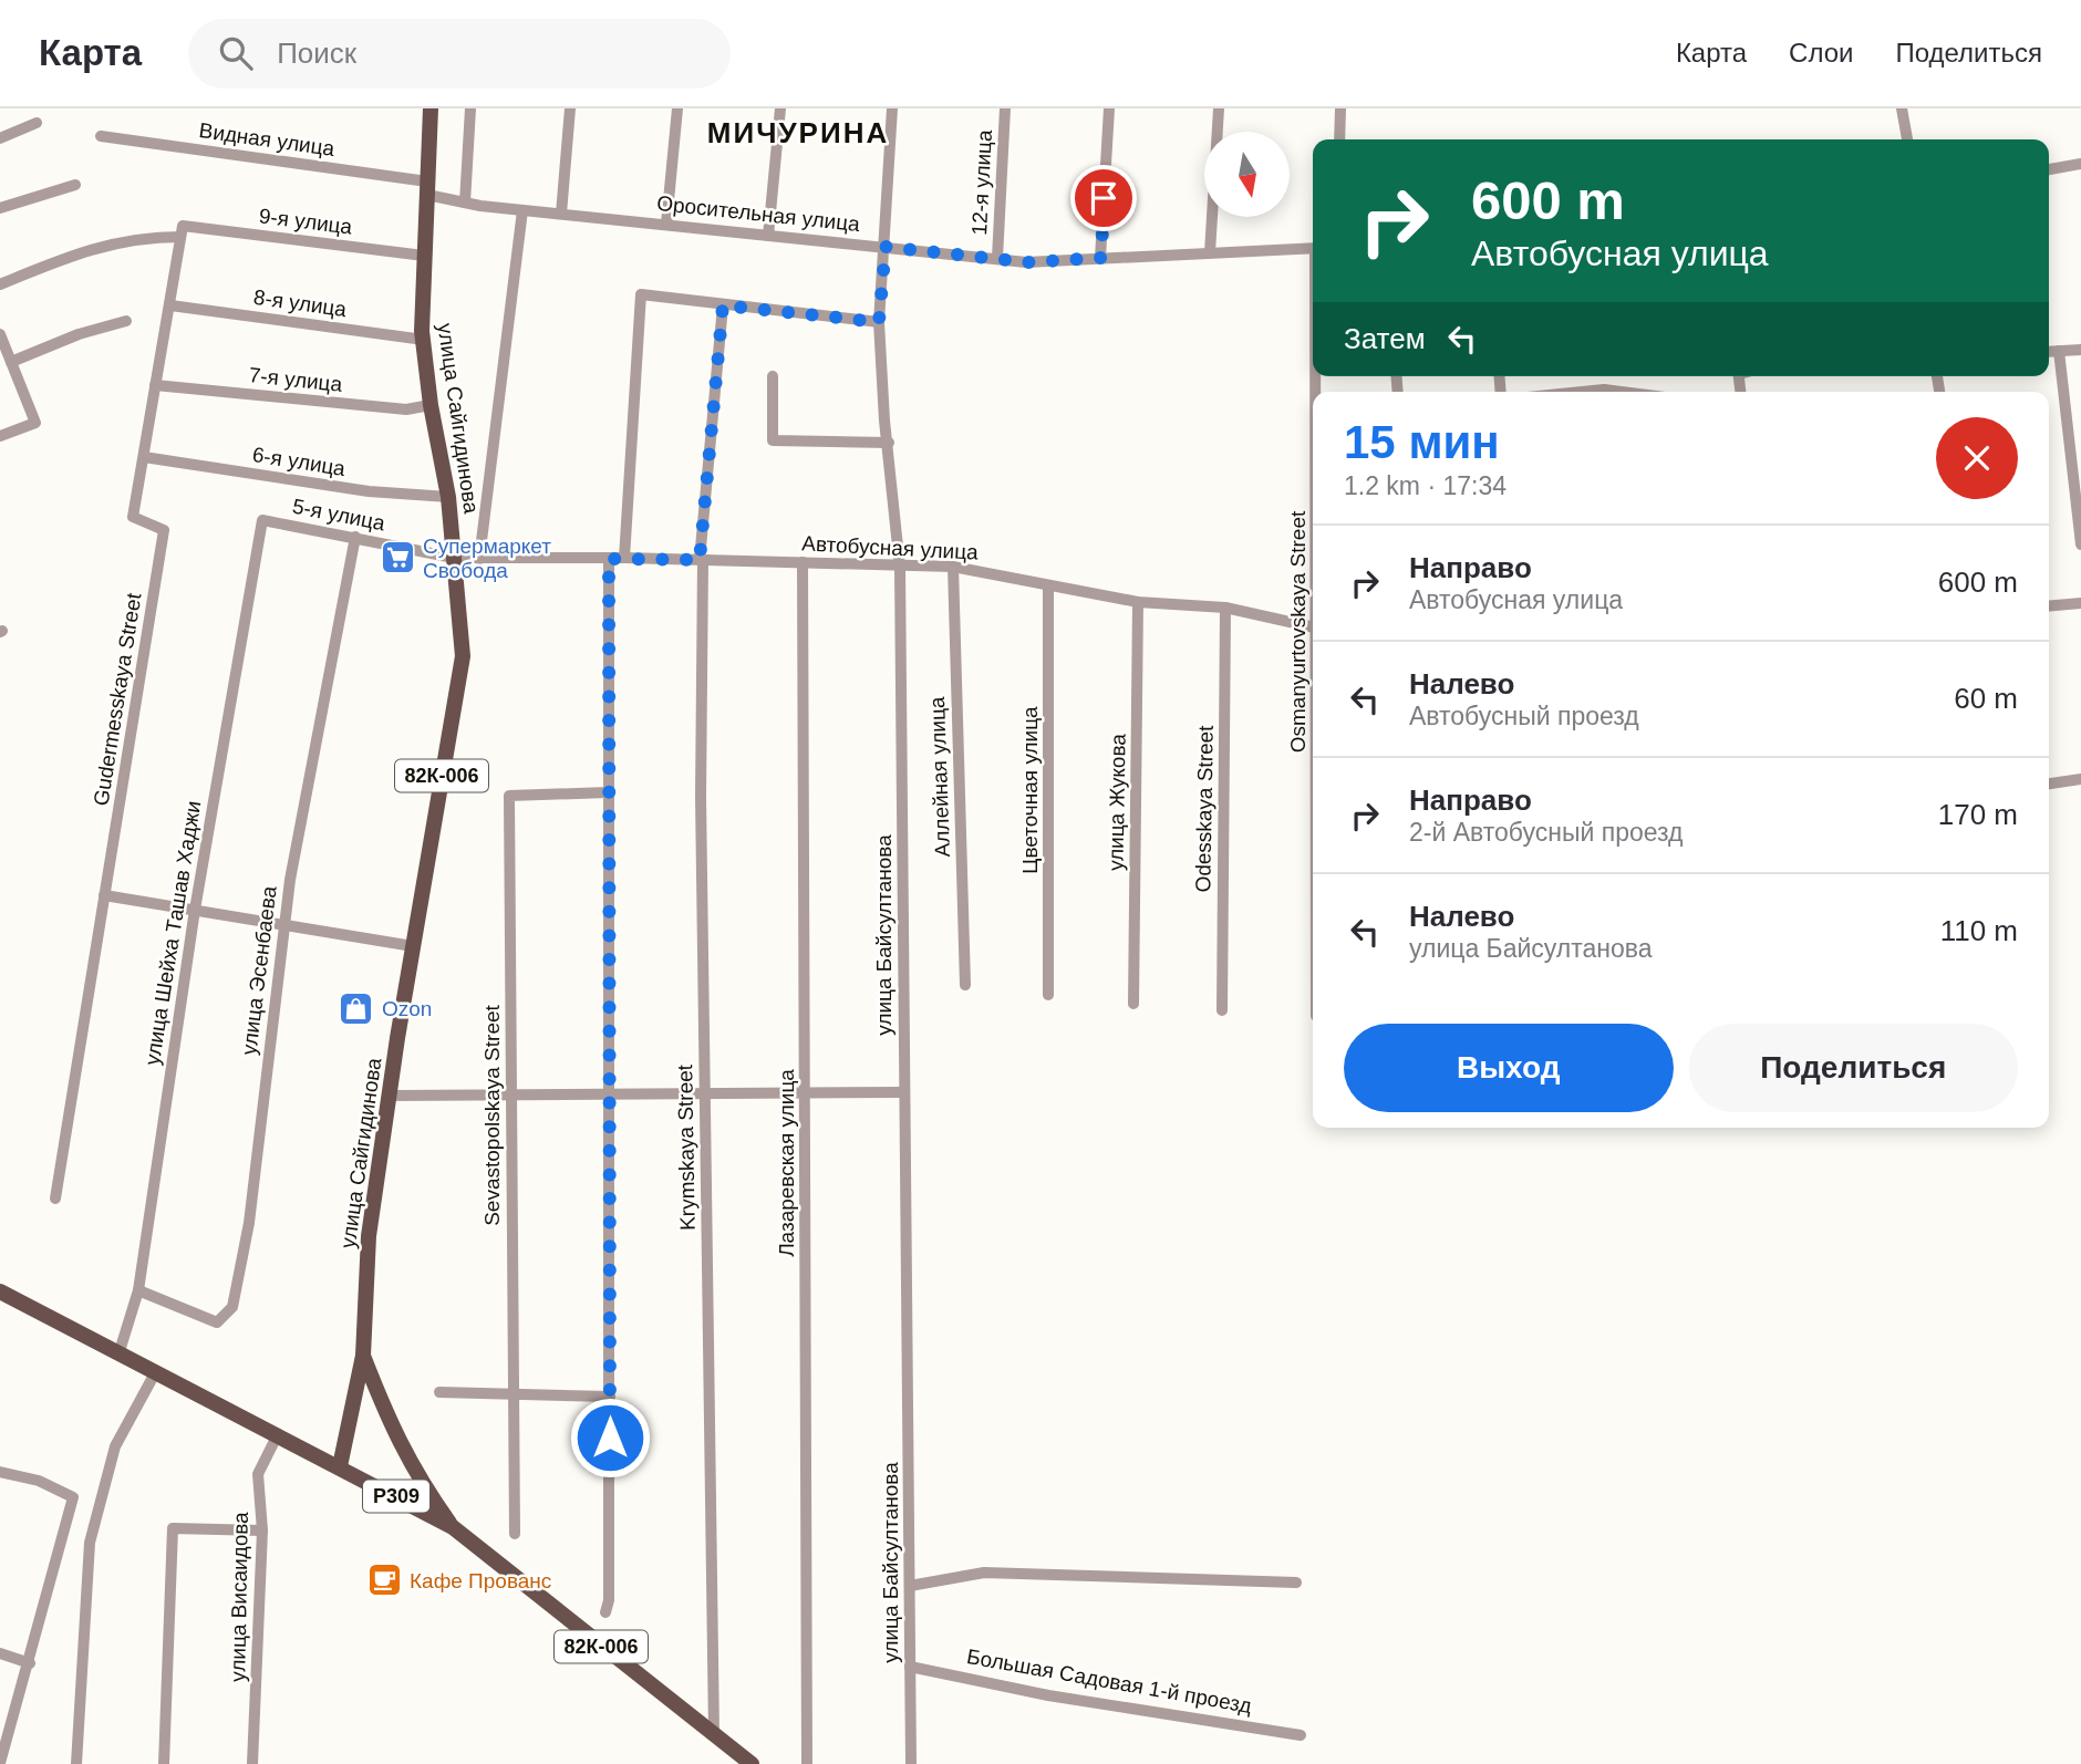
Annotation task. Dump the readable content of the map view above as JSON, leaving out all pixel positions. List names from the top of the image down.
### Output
{
  "streets": {
    "main road": ["улица Сайгидинова", "82К-006", "Р309"],
    "street": [
      "Видная улица",
      "12-я улица",
      "Оросительная улица",
      "9-я улица",
      "8-я улица",
      "7-я улица",
      "6-я улица",
      "5-я улица",
      "Автобусная улица",
      "Gudermesskaya Street",
      "Аллейная улица",
      "Цветочная улица",
      "улица Жукова",
      "Odesskaya Street",
      "улица Шейха Ташав Хаджи",
      "улица Байсултанова",
      "улица Эсенбаева",
      "Sevastopolskaya Street",
      "Krymskaya Street",
      "Лазаревская улица",
      "улица Висаидова",
      "Большая Садовая 1-й проезд"
    ]
  },
  "crossings": [
    ["Видная улица", "Оросительная улица"],
    ["Видная улица", "улица Сайгидинова"],
    ["12-я улица", "Оросительная улица"],
    ["Оросительная улица", "улица Сайгидинова"],
    ["Оросительная улица", "улица Байсултанова"],
    ["9-я улица", "улица Сайгидинова"],
    ["9-я улица", "Gudermesskaya Street"],
    ["8-я улица", "улица Сайгидинова"],
    ["8-я улица", "Gudermesskaya Street"],
    ["7-я улица", "улица Сайгидинова"],
    ["7-я улица", "Gudermesskaya Street"],
    ["улица Сайгидинова", "6-я улица"],
    ["улица Сайгидинова", "5-я улица"],
    ["улица Сайгидинова", "Автобусная улица"],
    ["улица Сайгидинова", "82К-006"],
    ["улица Сайгидинова", "Р309"],
    ["6-я улица", "Gudermesskaya Street"],
    ["5-я улица", "Автобусная улица"],
    ["5-я улица", "улица Шейха Ташав Хаджи"],
    ["5-я улица", "улица Эсенбаева"],
    ["Автобусная улица", "Аллейная улица"],
    ["Автобусная улица", "Цветочная улица"],
    ["Автобусная улица", "улица Жукова"],
    ["Автобусная улица", "Odesskaya Street"],
    ["Автобусная улица", "улица Байсултанова"],
    ["Автобусная улица", "Krymskaya Street"],
    ["Автобусная улица", "Лазаревская улица"],
    ["82К-006", "Krymskaya Street"],
    ["82К-006", "Р309"],
    ["улица Шейха Ташав Хаджи", "улица Эсенбаева"],
    ["улица Байсултанова", "Большая Садовая 1-й проезд"]
  ],
  "districts": ["МИЧУРИНА"],
  "places": {
    "supermarket": ["Супермаркет Свобода"],
    "shop": ["Ozon"],
    "cafe": ["Кафе Прованс"]
  },
  "north": "bottom",
  "page": {
    "header": "Карта",
    "search": "Поиск",
    "nav": ["Карта", "Слои", "Поделиться"],
    "turn": ["600 m", "Автобусная улица"],
    "then": "Затем",
    "heading": ["15 мин", "1.2 km · 17:34"],
    "list": [
      {
        "name": "Направо",
        "note": "Автобусная улица",
        "value": "600 m"
      },
      {
        "name": "Налево",
        "note": "Автобусный проезд",
        "value": "60 m"
      },
      {
        "name": "Направо",
        "note": "2-й Автобусный проезд",
        "value": "170 m"
      },
      {
        "name": "Налево",
        "note": "улица Байсултанова",
        "value": "110 m"
      }
    ],
    "buttons": ["Выход", "Поделиться"]
  }
}
